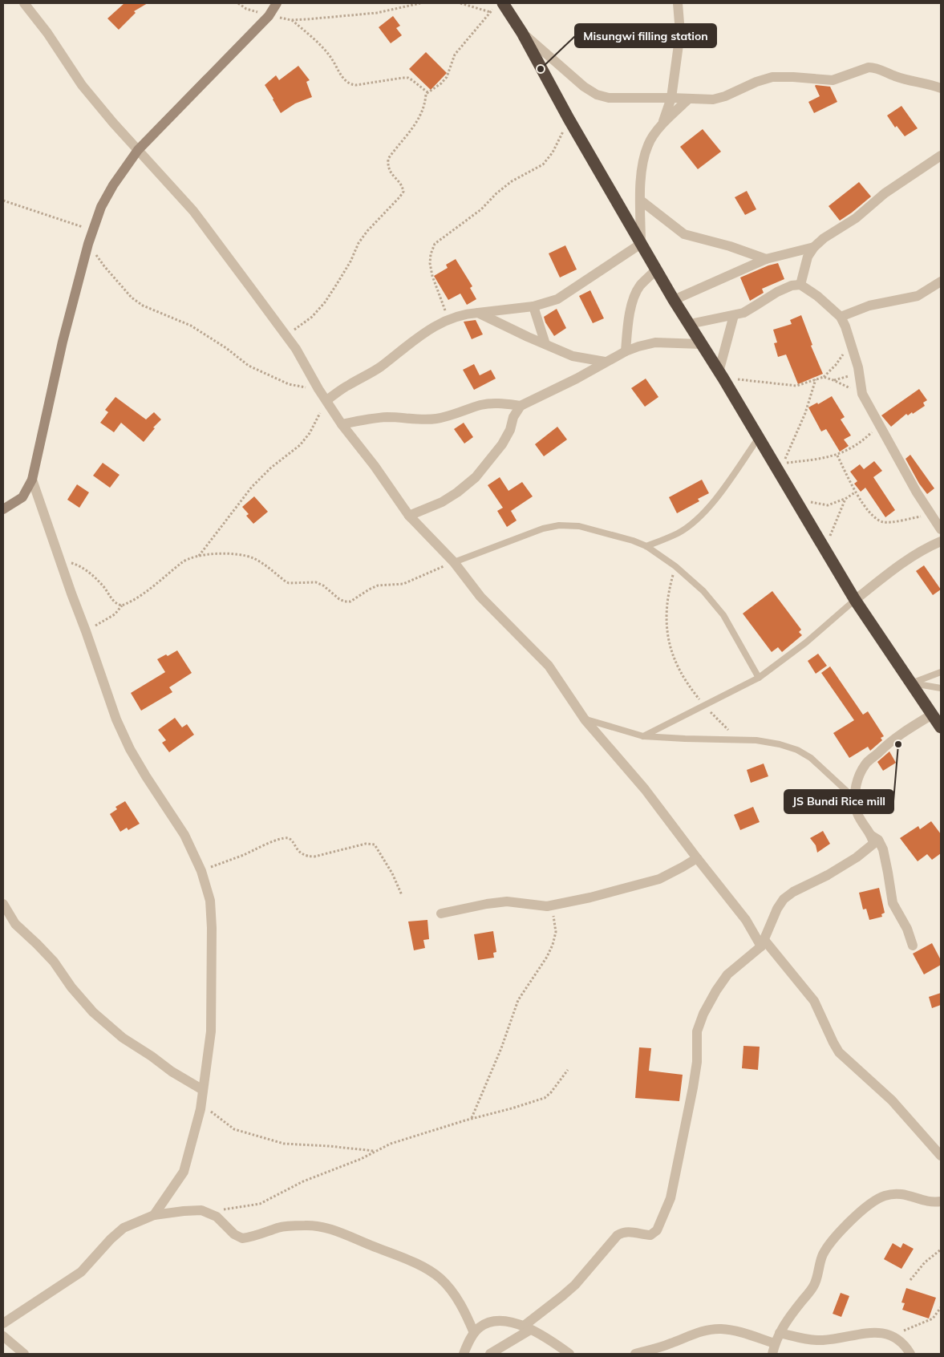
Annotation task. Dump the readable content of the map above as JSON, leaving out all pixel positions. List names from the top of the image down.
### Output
{
  "places": ["Misungwi filling station", "JS Bundi Rice mill"]
}
